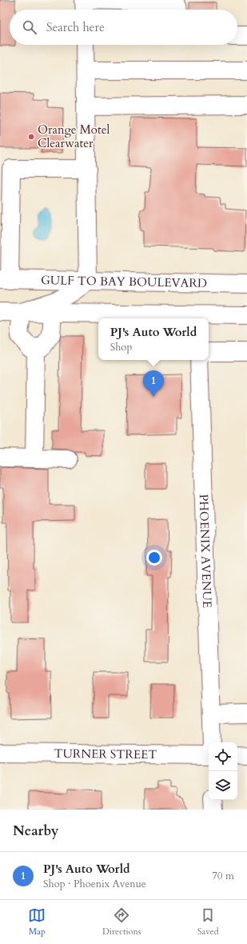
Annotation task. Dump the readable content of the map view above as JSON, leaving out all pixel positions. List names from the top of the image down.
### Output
{
  "streets": {
    "street": ["GULF TO BAY BOULEVARD", "PHOENIX AVENUE", "TURNER STREET"]
  },
  "places": ["Orange Motel Clearwater"],
  "page": {
    "search": "Search here",
    "popup": ["PJ's Auto World", "Shop"],
    "pins": "1",
    "heading": "Nearby",
    "list": [
      {
        "mark": "1",
        "name": "PJ's Auto World",
        "note": "Shop · Phoenix Avenue",
        "value": "70 m"
      }
    ],
    "nav": ["Map", "Directions", "Saved"]
  }
}
